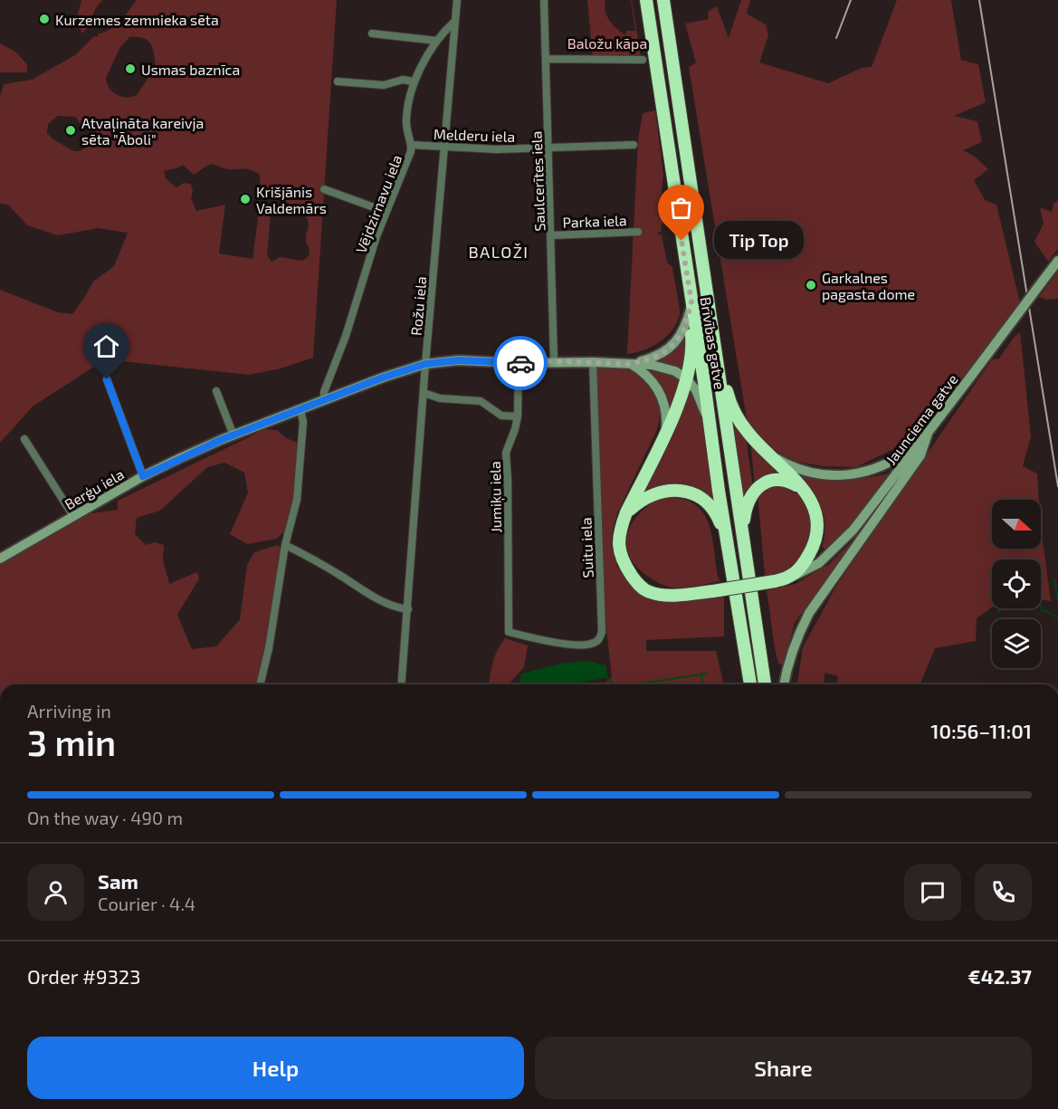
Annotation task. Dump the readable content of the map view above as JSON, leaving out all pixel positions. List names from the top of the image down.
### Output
{
  "streets": {
    "highway": ["Brīvības gatve"],
    "main road": ["Jaunciema gatve", "Berģu iela"],
    "street": [
      "Melderu iela",
      "Saulcerītes iela",
      "Vējdzirnavu iela",
      "Parka iela",
      "Rožu iela",
      "Jumiķu iela",
      "Suitu iela"
    ]
  },
  "crossings": [
    ["Melderu iela", "Saulcerītes iela"],
    ["Melderu iela", "Vējdzirnavu iela"],
    ["Melderu iela", "Rožu iela"],
    ["Saulcerītes iela", "Parka iela"],
    ["Saulcerītes iela", "Berģu iela"],
    ["Vējdzirnavu iela", "Rožu iela"],
    ["Vējdzirnavu iela", "Berģu iela"],
    ["Rožu iela", "Berģu iela"],
    ["Berģu iela", "Jumiķu iela"],
    ["Berģu iela", "Suitu iela"],
    ["Jumiķu iela", "Suitu iela"]
  ],
  "districts": ["BALOŽI"],
  "parks": ["Baložu kāpa"],
  "places": [
    "Kurzemes zemnieka sēta",
    "Usmas baznīca",
    "Atvaļināta kareivja sēta \"Āboli\"",
    "Krišjānis Valdemārs",
    "Tip Top",
    "Garkalnes pagasta dome"
  ],
  "north": "right",
  "page": {
    "bubble": "Tip Top",
    "heading": ["3 min", "Arriving in", "10:56–11:01"],
    "panel": [
      "Sam",
      "Courier · 4.4",
      "Order #9323",
      "€42.37"
    ],
    "bar": "On the way · 490 m",
    "buttons": ["Help", "Share"]
  }
}
